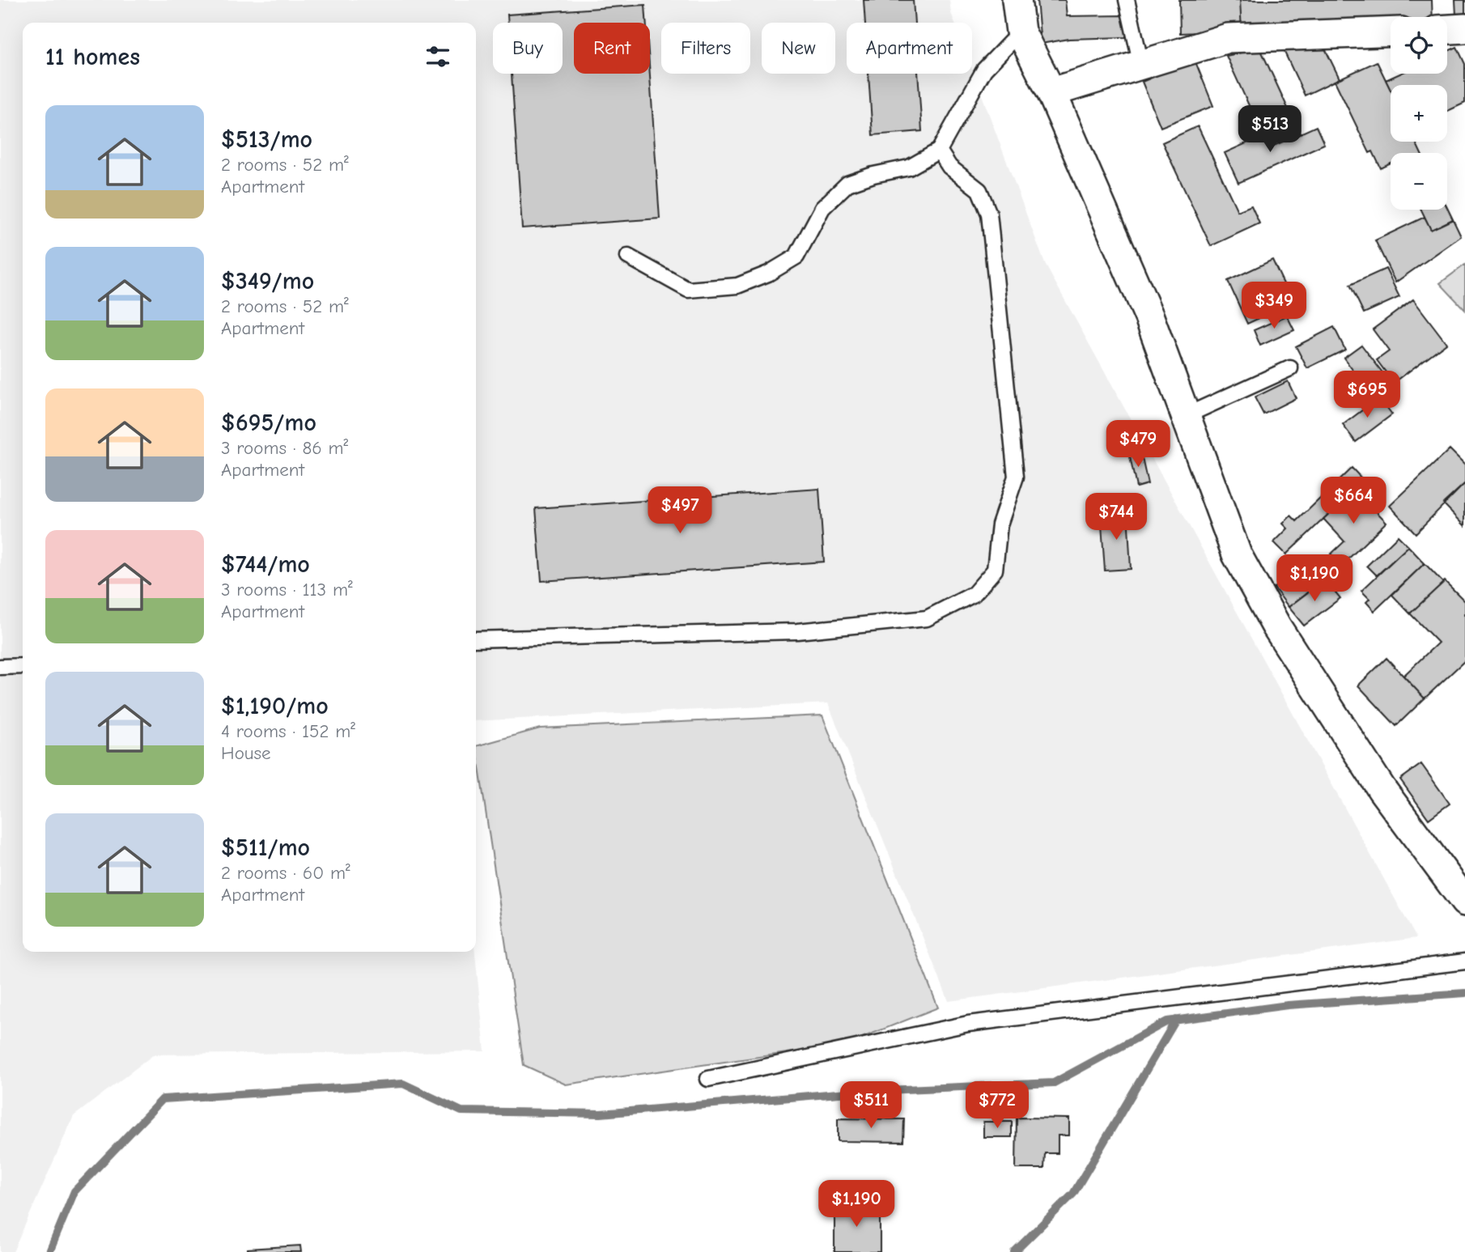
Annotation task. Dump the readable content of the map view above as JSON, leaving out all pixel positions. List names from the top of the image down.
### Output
{
  "page": {
    "map_buttons": ["+", "−"],
    "chip": [
      "Buy",
      "Rent",
      "Filters",
      "New",
      "Apartment"
    ],
    "heading": "11 homes",
    "list": [
      {
        "name": "$513/mo",
        "note": "2 rooms · 52 m² · Apartment"
      },
      {
        "name": "$349/mo",
        "note": "2 rooms · 52 m² · Apartment"
      },
      {
        "name": "$695/mo",
        "note": "3 rooms · 86 m² · Apartment"
      },
      {
        "name": "$744/mo",
        "note": "3 rooms · 113 m² · Apartment"
      },
      {
        "name": "$1,190/mo",
        "note": "4 rooms · 152 m² · House"
      },
      {
        "name": "$511/mo",
        "note": "2 rooms · 60 m² · Apartment"
      }
    ],
    "price": [
      "$513",
      "$349",
      "$695",
      "$479",
      "$664",
      "$497",
      "$744",
      "$1,190",
      "$511",
      "$772",
      "$1,190"
    ]
  }
}
